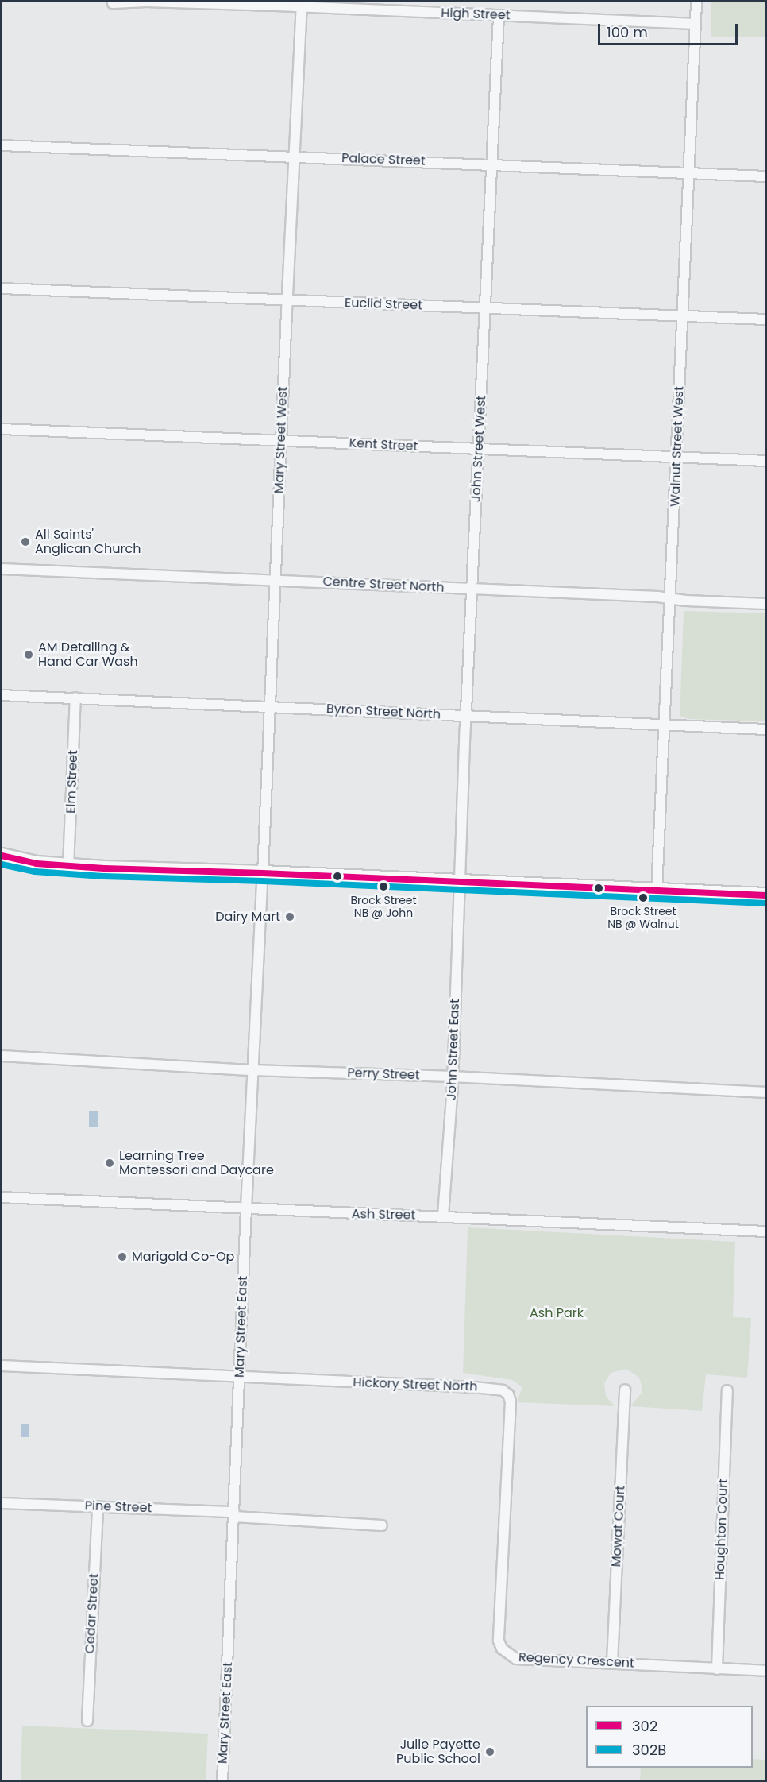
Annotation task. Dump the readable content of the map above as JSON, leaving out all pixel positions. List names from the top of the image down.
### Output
{
  "streets": {
    "street": [
      "High Street",
      "Palace Street",
      "Euclid Street",
      "Mary Street West",
      "Kent Street",
      "Walnut Street West",
      "John Street West",
      "Centre Street North",
      "Byron Street North",
      "Elm Street",
      "John Street East",
      "Perry Street",
      "Ash Street",
      "Mary Street East",
      "Hickory Street North",
      "Pine Street",
      "Mowat Court",
      "Houghton Court",
      "Cedar Street",
      "Regency Crescent"
    ]
  },
  "crossings": [
    ["High Street", "Mary Street West"],
    ["High Street", "Walnut Street West"],
    ["High Street", "John Street West"],
    ["Palace Street", "Mary Street West"],
    ["Palace Street", "Walnut Street West"],
    ["Palace Street", "John Street West"],
    ["Euclid Street", "Mary Street West"],
    ["Euclid Street", "Walnut Street West"],
    ["Euclid Street", "John Street West"],
    ["Mary Street West", "Kent Street"],
    ["Mary Street West", "Centre Street North"],
    ["Mary Street West", "Byron Street North"],
    ["Mary Street West", "Mary Street East"],
    ["Kent Street", "Walnut Street West"],
    ["Kent Street", "John Street West"],
    ["Walnut Street West", "Centre Street North"],
    ["Walnut Street West", "Byron Street North"],
    ["John Street West", "Centre Street North"],
    ["John Street West", "Byron Street North"],
    ["John Street West", "John Street East"],
    ["Byron Street North", "Elm Street"],
    ["John Street East", "Perry Street"],
    ["John Street East", "Ash Street"],
    ["Perry Street", "Mary Street East"],
    ["Ash Street", "Mary Street East"],
    ["Mary Street East", "Hickory Street North"],
    ["Mary Street East", "Pine Street"],
    ["Hickory Street North", "Regency Crescent"],
    ["Pine Street", "Cedar Street"],
    ["Mowat Court", "Regency Crescent"],
    ["Houghton Court", "Regency Crescent"]
  ],
  "parks": ["Ash Park"],
  "places": [
    "All Saints' Anglican Church",
    "AM Detailing & Hand Car Wash",
    "Brock Street NB @ John",
    "Brock Street NB @ Walnut",
    "Dairy Mart",
    "Learning Tree Montessori and Daycare",
    "Marigold Co-Op",
    "Julie Payette Public School"
  ],
  "lines": ["transit line 302", "transit line 302B"],
  "legend": ["302", "302B"],
  "scale_bar": "100 m"
}
